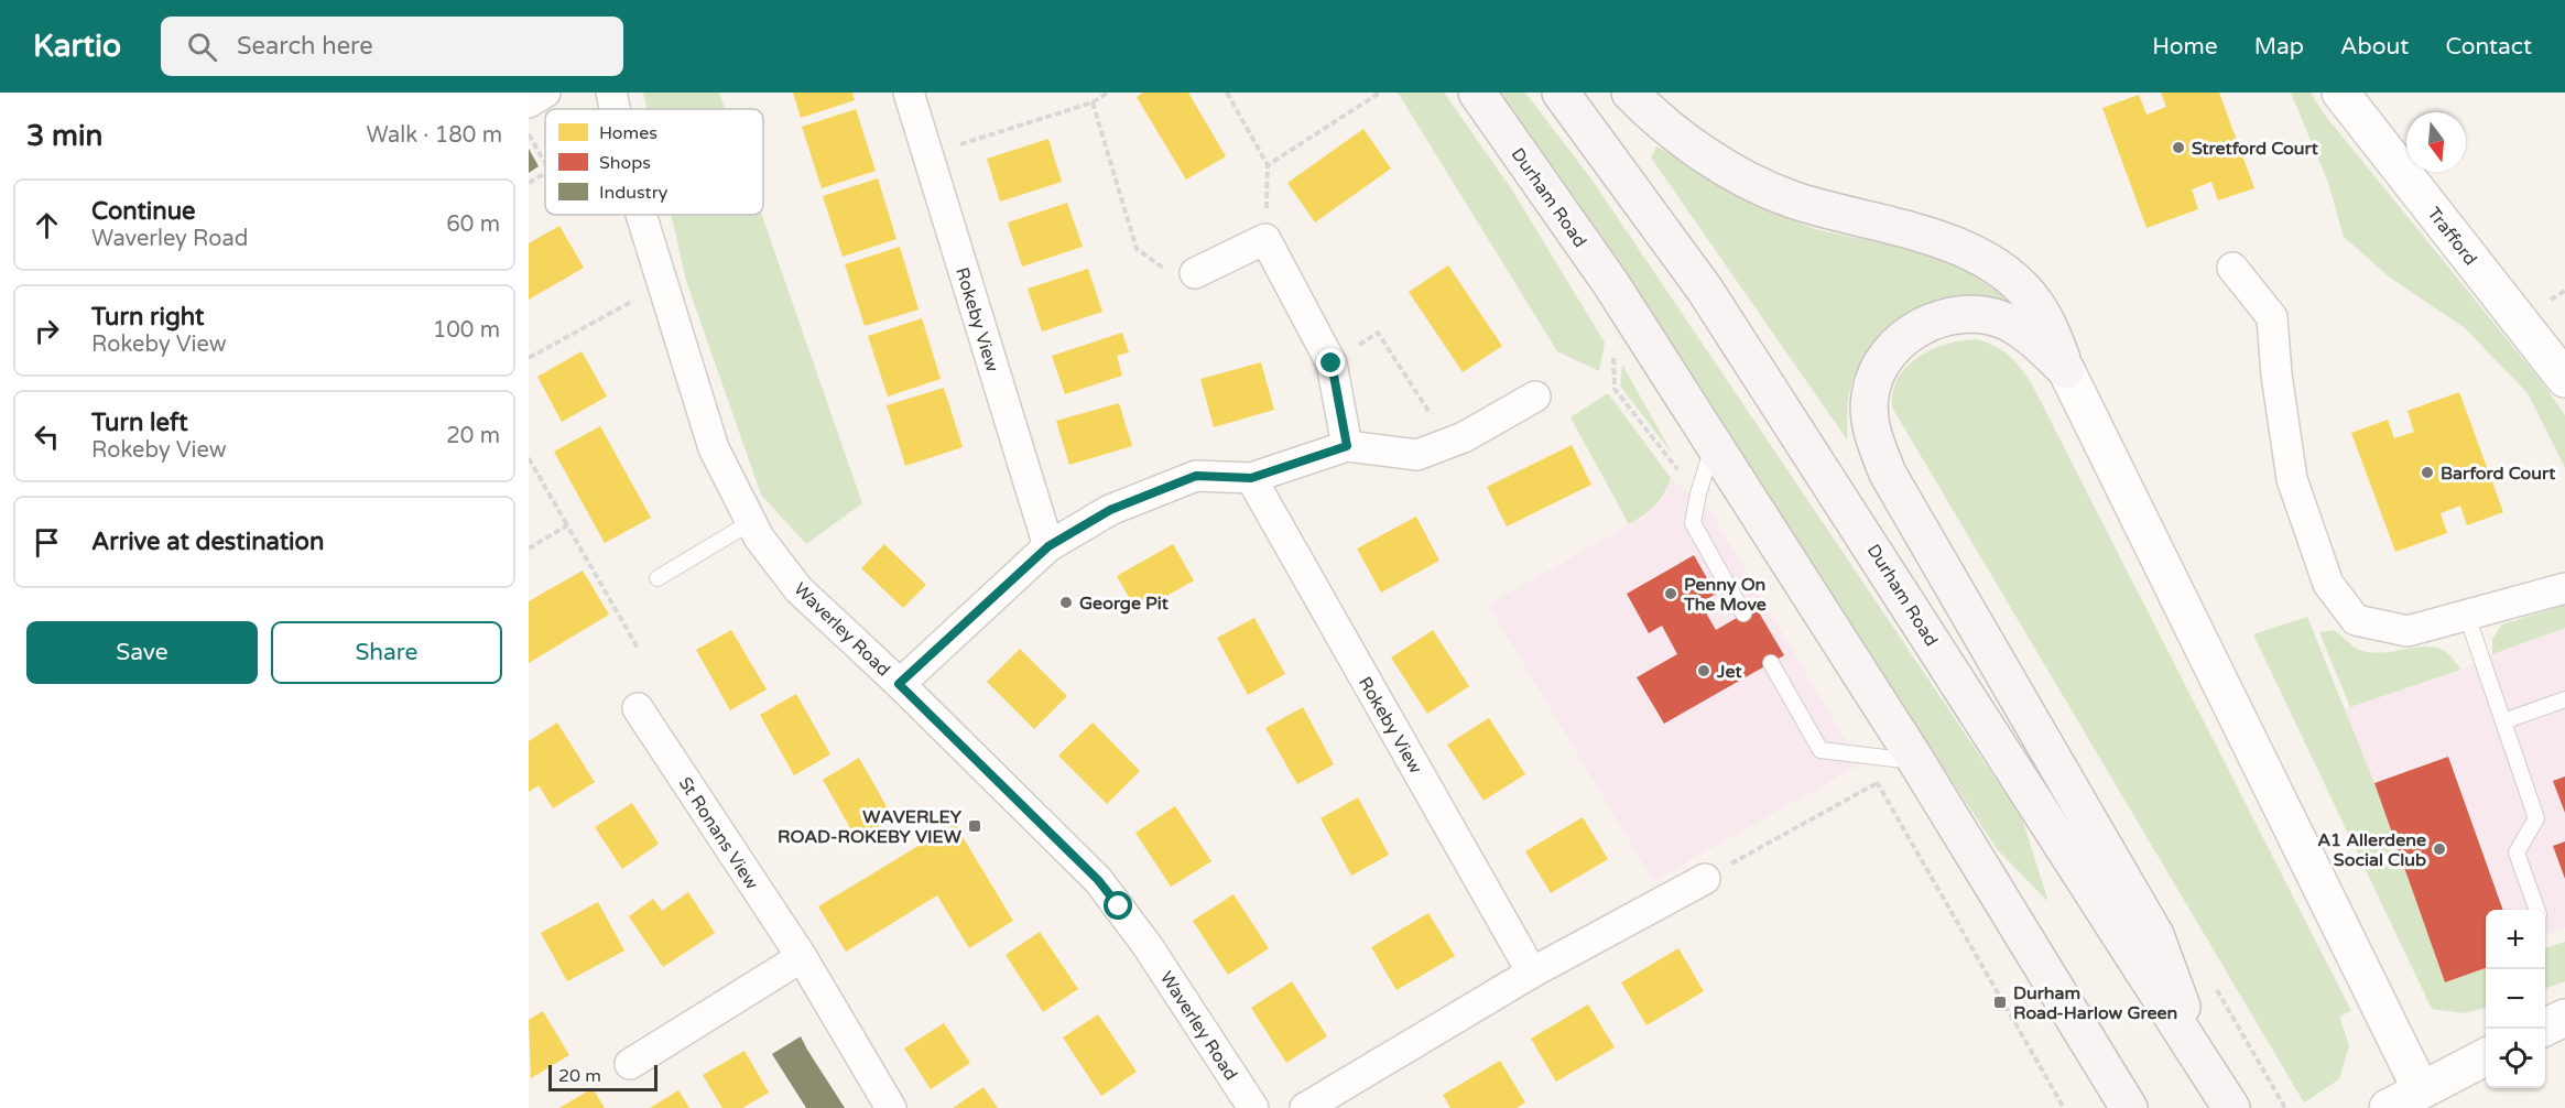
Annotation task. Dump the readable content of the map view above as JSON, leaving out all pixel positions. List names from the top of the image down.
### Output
{
  "streets": {
    "main road": ["Durham Road"],
    "street": [
      "Trafford",
      "Rokeby View",
      "Waverley Road",
      "St Ronans View"
    ]
  },
  "places": {
    "other": [
      "Stretford Court",
      "Barford Court",
      "Penny On The Move",
      "George Pit",
      "Jet",
      "A1 Allerdene Social Club"
    ],
    "transit": ["WAVERLEY ROAD-ROKEBY VIEW", "Durham Road-Harlow Green"]
  },
  "legend": ["Homes", "Shops", "Industry"],
  "scale_bar": "20 m",
  "north": "bottom",
  "page": {
    "header": "Kartio",
    "search": "Search here",
    "nav": [
      "Home",
      "Map",
      "About",
      "Contact"
    ],
    "heading": ["3 min", "Walk · 180 m"],
    "list": [
      ["Continue", "Waverley Road", "60 m"],
      ["Turn right", "Rokeby View", "100 m"],
      ["Turn left", "Rokeby View", "20 m"],
      "Arrive at destination"
    ],
    "buttons": ["Save", "Share"],
    "map_buttons": ["+", "−"],
    "scale": "20 m"
  }
}
